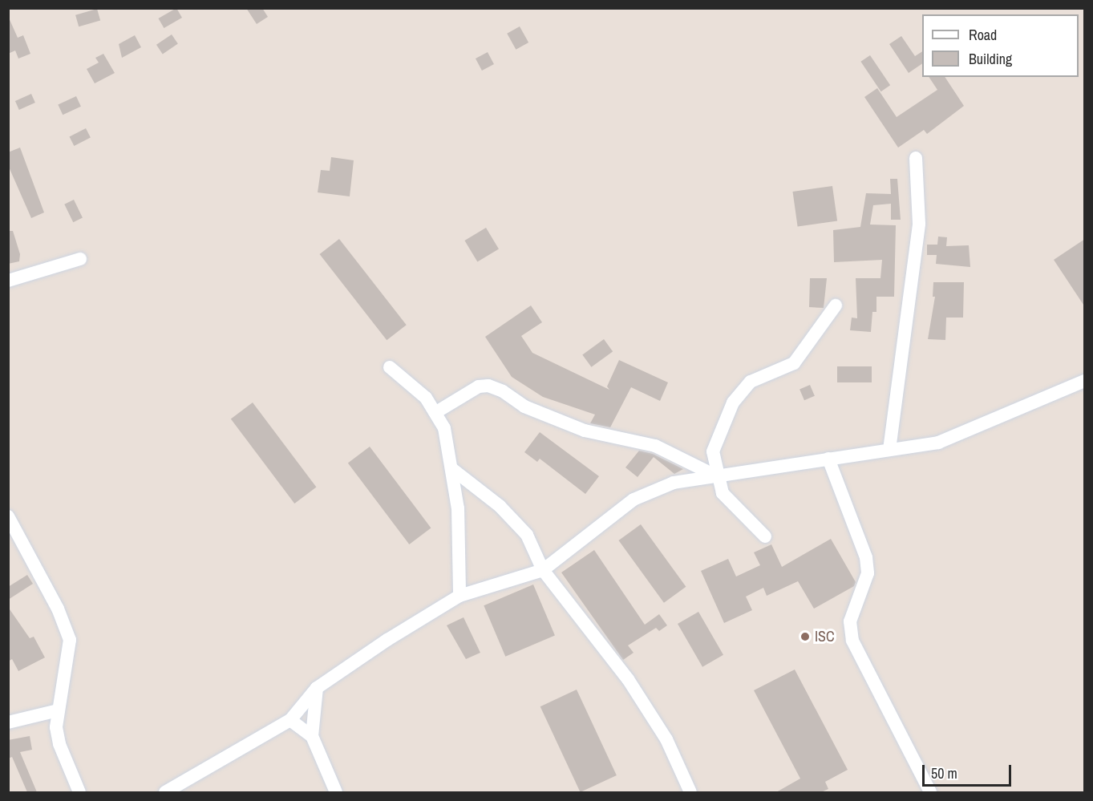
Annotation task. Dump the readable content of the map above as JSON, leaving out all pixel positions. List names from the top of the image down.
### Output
{
  "places": ["ISC"],
  "legend": ["Road", "Building"],
  "scale_bar": "50 m"
}
